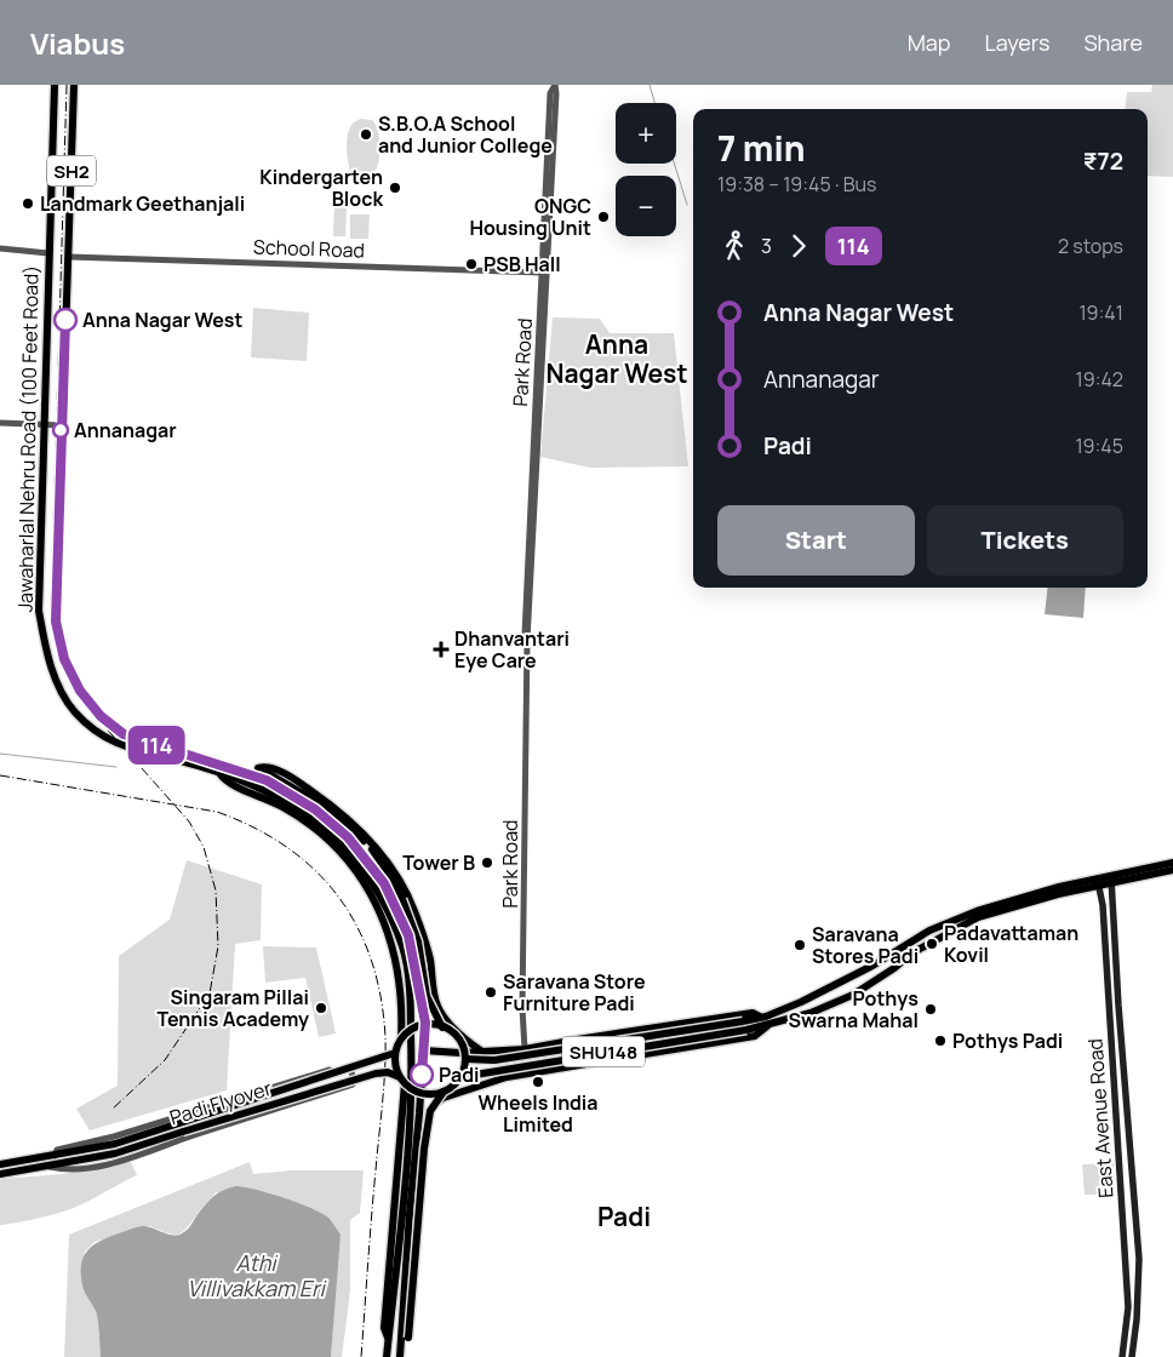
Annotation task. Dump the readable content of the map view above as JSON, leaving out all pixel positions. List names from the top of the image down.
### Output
{
  "streets": {
    "main road": [
      "SH2",
      "Jawaharlal Nehru Road (100 Feet Road)",
      "SHU148",
      "Padi Flyover",
      "East Avenue Road"
    ],
    "street": ["School Road", "Park Road"]
  },
  "crossings": [
    ["School Road", "Park Road"],
    ["School Road", "Jawaharlal Nehru Road (100 Feet Road)"],
    ["SHU148", "Padi Flyover"],
    ["SHU148", "East Avenue Road"]
  ],
  "districts": ["Anna Nagar West", "Padi"],
  "water": ["Athi Villivakkam Eri"],
  "places": {
    "other": [
      "S.B.O.A School and Junior College",
      "Kindergarten Block",
      "Landmark Geethanjali",
      "ONGC Housing Unit",
      "PSB Hall",
      "Anna Nagar West",
      "Annanagar",
      "Tower B",
      "Padavattaman Kovil",
      "Saravana Stores Padi",
      "Saravana Store Furniture Padi",
      "Singaram Pillai Tennis Academy",
      "Pothys Swarna Mahal",
      "Pothys Padi",
      "Padi",
      "Wheels India Limited"
    ],
    "health": ["Dhanvantari Eye Care"]
  },
  "lines": ["bus line 114"],
  "page": {
    "header": "Viabus",
    "nav": ["Map", "Layers", "Share"],
    "on_map": "114",
    "map_buttons": ["+", "−"],
    "heading": ["7 min", "19:38 – 19:45 · Bus", "₹72"],
    "legs": ["3", "114", "2 stops"],
    "list": [
      {
        "name": "Anna Nagar West",
        "value": "19:41"
      },
      {
        "name": "Annanagar",
        "value": "19:42"
      },
      {
        "name": "Padi",
        "value": "19:45"
      }
    ],
    "buttons": ["Start", "Tickets"]
  }
}
